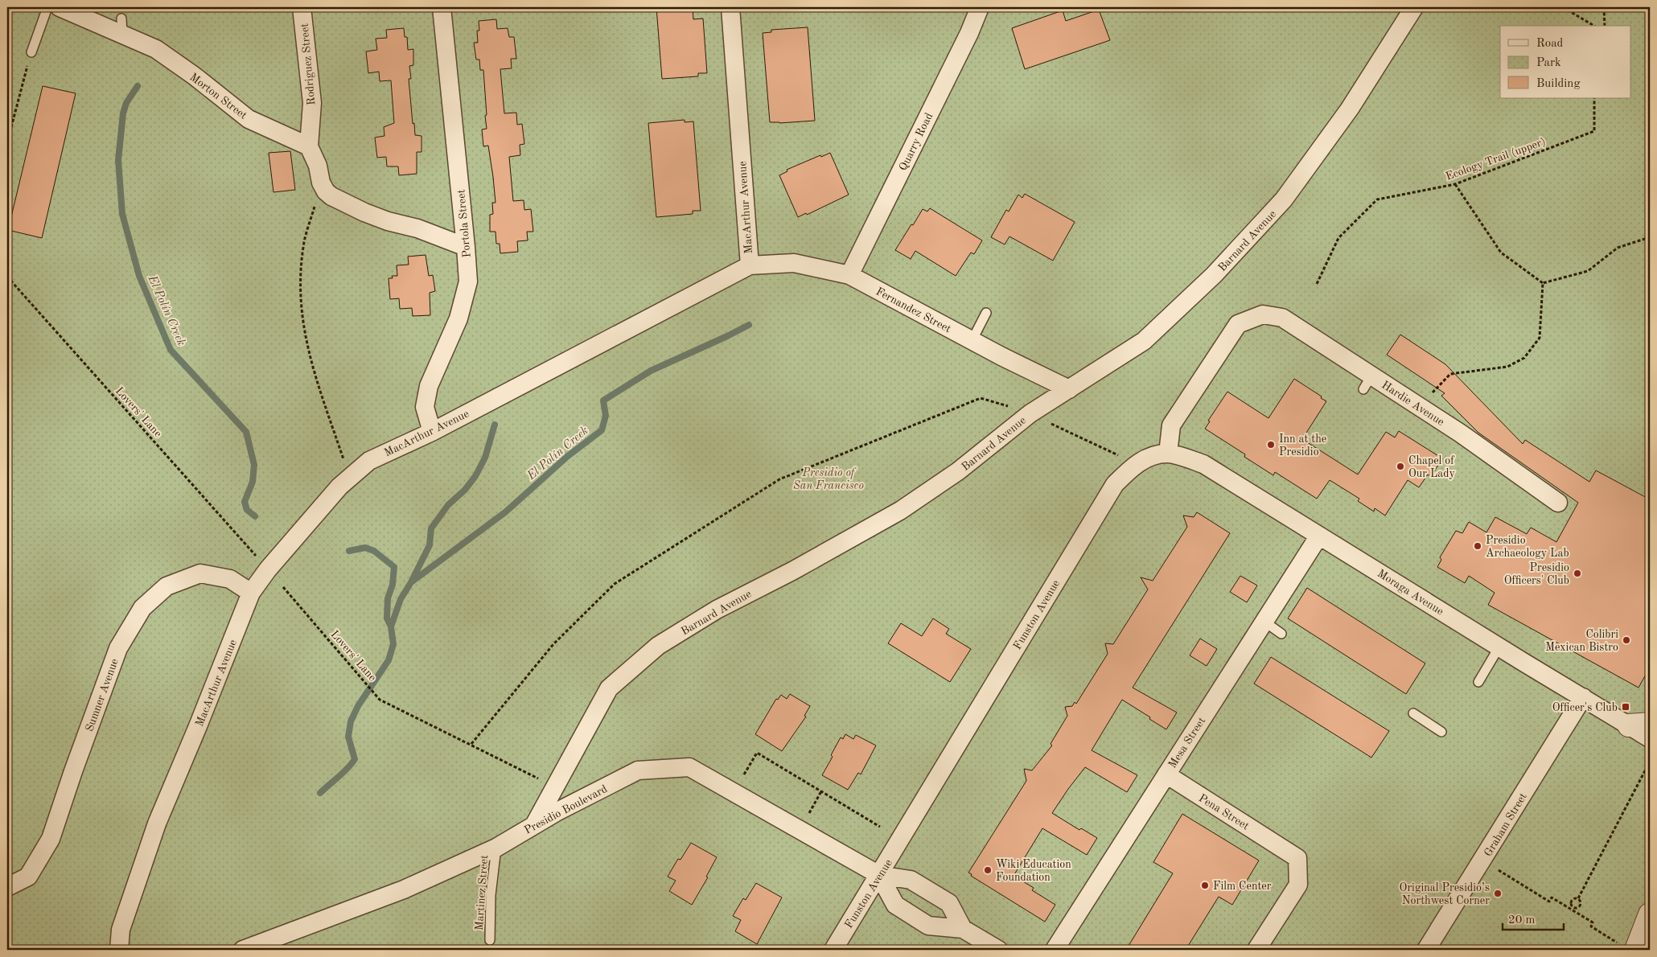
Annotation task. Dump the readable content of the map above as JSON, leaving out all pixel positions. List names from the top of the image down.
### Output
{
  "streets": {
    "street": [
      "Rodriguez Street",
      "Morton Street",
      "Quarry Road",
      "MacArthur Avenue",
      "Portola Street",
      "Barnard Avenue",
      "Fernandez Street",
      "Hardie Avenue",
      "Moraga Avenue",
      "Funston Avenue",
      "Sumner Avenue",
      "Mesa Street",
      "Presidio Boulevard",
      "Pena Street",
      "Graham Street"
    ],
    "lane": ["Martinez Street"],
    "path": ["Ecology Trail (upper)", "Lovers' Lane"]
  },
  "crossings": [
    ["Rodriguez Street", "Morton Street"],
    ["Quarry Road", "Fernandez Street"],
    ["MacArthur Avenue", "Portola Street"],
    ["MacArthur Avenue", "Fernandez Street"],
    ["MacArthur Avenue", "Sumner Avenue"],
    ["Barnard Avenue", "Fernandez Street"],
    ["Barnard Avenue", "Presidio Boulevard"],
    ["Hardie Avenue", "Moraga Avenue"],
    ["Hardie Avenue", "Funston Avenue"],
    ["Moraga Avenue", "Funston Avenue"],
    ["Moraga Avenue", "Mesa Street"],
    ["Moraga Avenue", "Graham Street"],
    ["Funston Avenue", "Presidio Boulevard"],
    ["Mesa Street", "Pena Street"],
    ["Presidio Boulevard", "Martinez Street"]
  ],
  "water": ["El Polín Creek"],
  "parks": ["Presidio of San Francisco"],
  "places": {
    "other": [
      "Inn at the Presidio",
      "Chapel of Our Lady",
      "Presidio Archaeology Lab",
      "Presidio Officers' Club",
      "Colibri Mexican Bistro",
      "Wiki Education Foundation",
      "Film Center",
      "Original Presidio’s Northwest Corner"
    ],
    "transit": ["Officer's Club"]
  },
  "legend": ["Road", "Park", "Building"],
  "scale_bar": "20 m"
}
